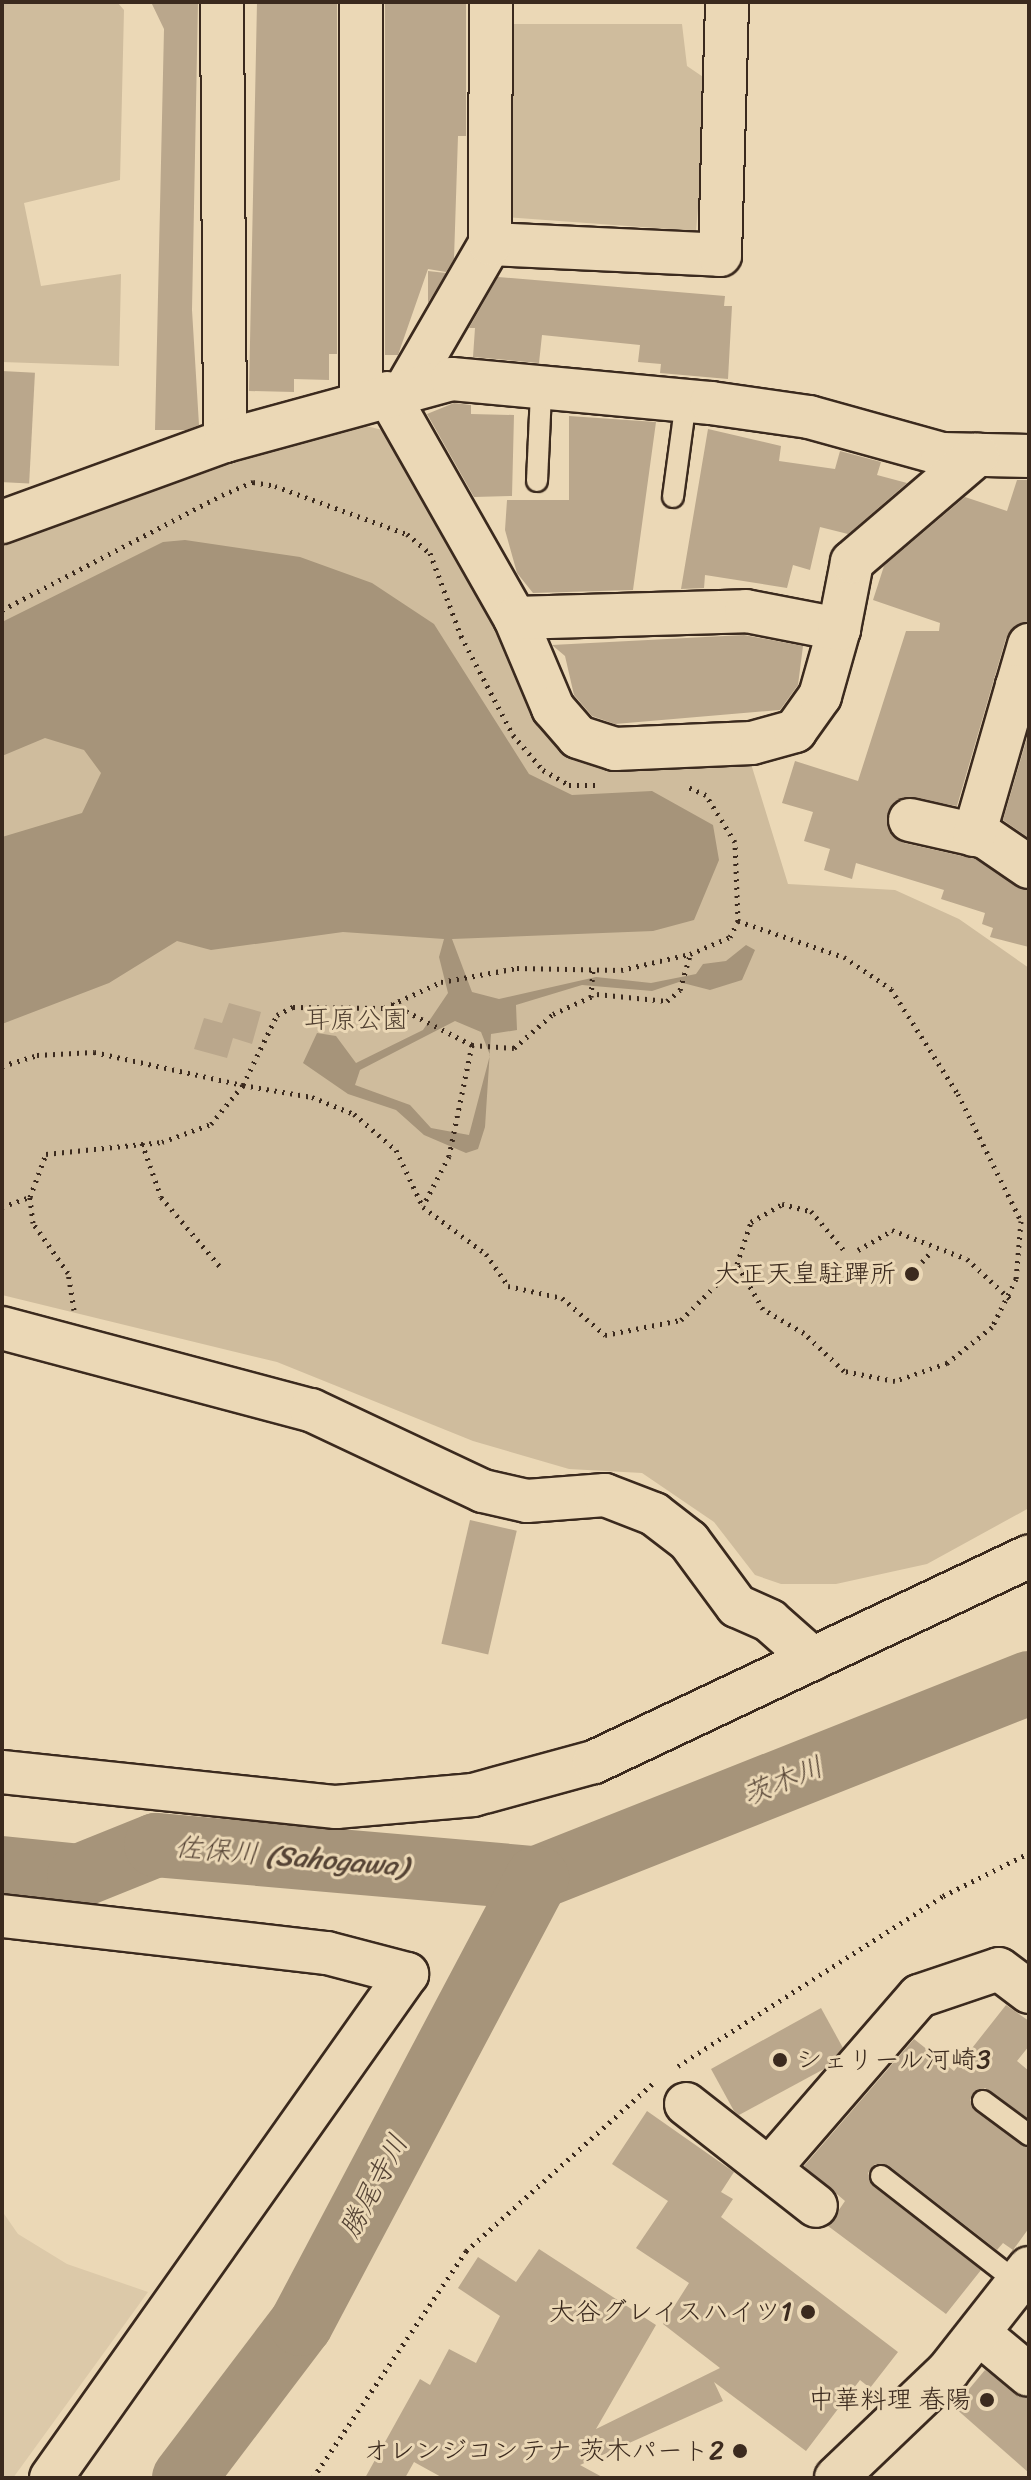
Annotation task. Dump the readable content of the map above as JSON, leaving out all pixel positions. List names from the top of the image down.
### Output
{
  "water": ["茨木川", "佐保川 (Sahogawa)", "勝尾寺川"],
  "parks": ["耳原公園"],
  "places": [
    "大正天皇駐蹕所",
    "シェリール河崎3",
    "大谷グレイスハイツ1",
    "中華料理 春陽",
    "オレンジコンテナ 茨木パート2"
  ]
}
